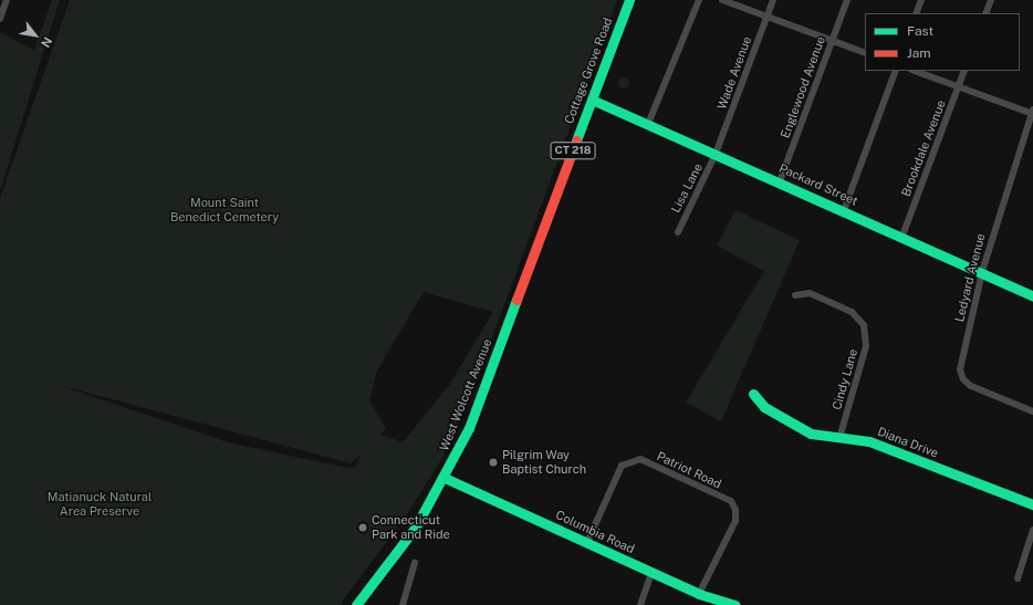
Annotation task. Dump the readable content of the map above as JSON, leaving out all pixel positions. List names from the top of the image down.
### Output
{
  "streets": {
    "street": [
      "Cottage Grove Road",
      "Wade Avenue",
      "Englewood Avenue",
      "Brookdale Avenue",
      "CT 218",
      "Packard Street",
      "Lisa Lane",
      "Ledyard Avenue",
      "Cindy Lane",
      "West Wolcott Avenue",
      "Diana Drive",
      "Patriot Road",
      "Columbia Road"
    ]
  },
  "crossings": [
    ["Cottage Grove Road", "Packard Street"],
    ["Cottage Grove Road", "West Wolcott Avenue"],
    ["Wade Avenue", "Packard Street"],
    ["Wade Avenue", "Lisa Lane"],
    ["Englewood Avenue", "Packard Street"],
    ["Brookdale Avenue", "Packard Street"],
    ["Packard Street", "Lisa Lane"],
    ["Packard Street", "Ledyard Avenue"],
    ["Cindy Lane", "Diana Drive"],
    ["West Wolcott Avenue", "Columbia Road"],
    ["Patriot Road", "Columbia Road"]
  ],
  "parks": ["Mount Saint Benedict Cemetery", "Matianuck Natural Area Preserve"],
  "places": ["Pilgrim Way Baptist Church", "Connecticut Park and Ride"],
  "legend": ["Fast", "Jam"],
  "north": "bottom right"
}
